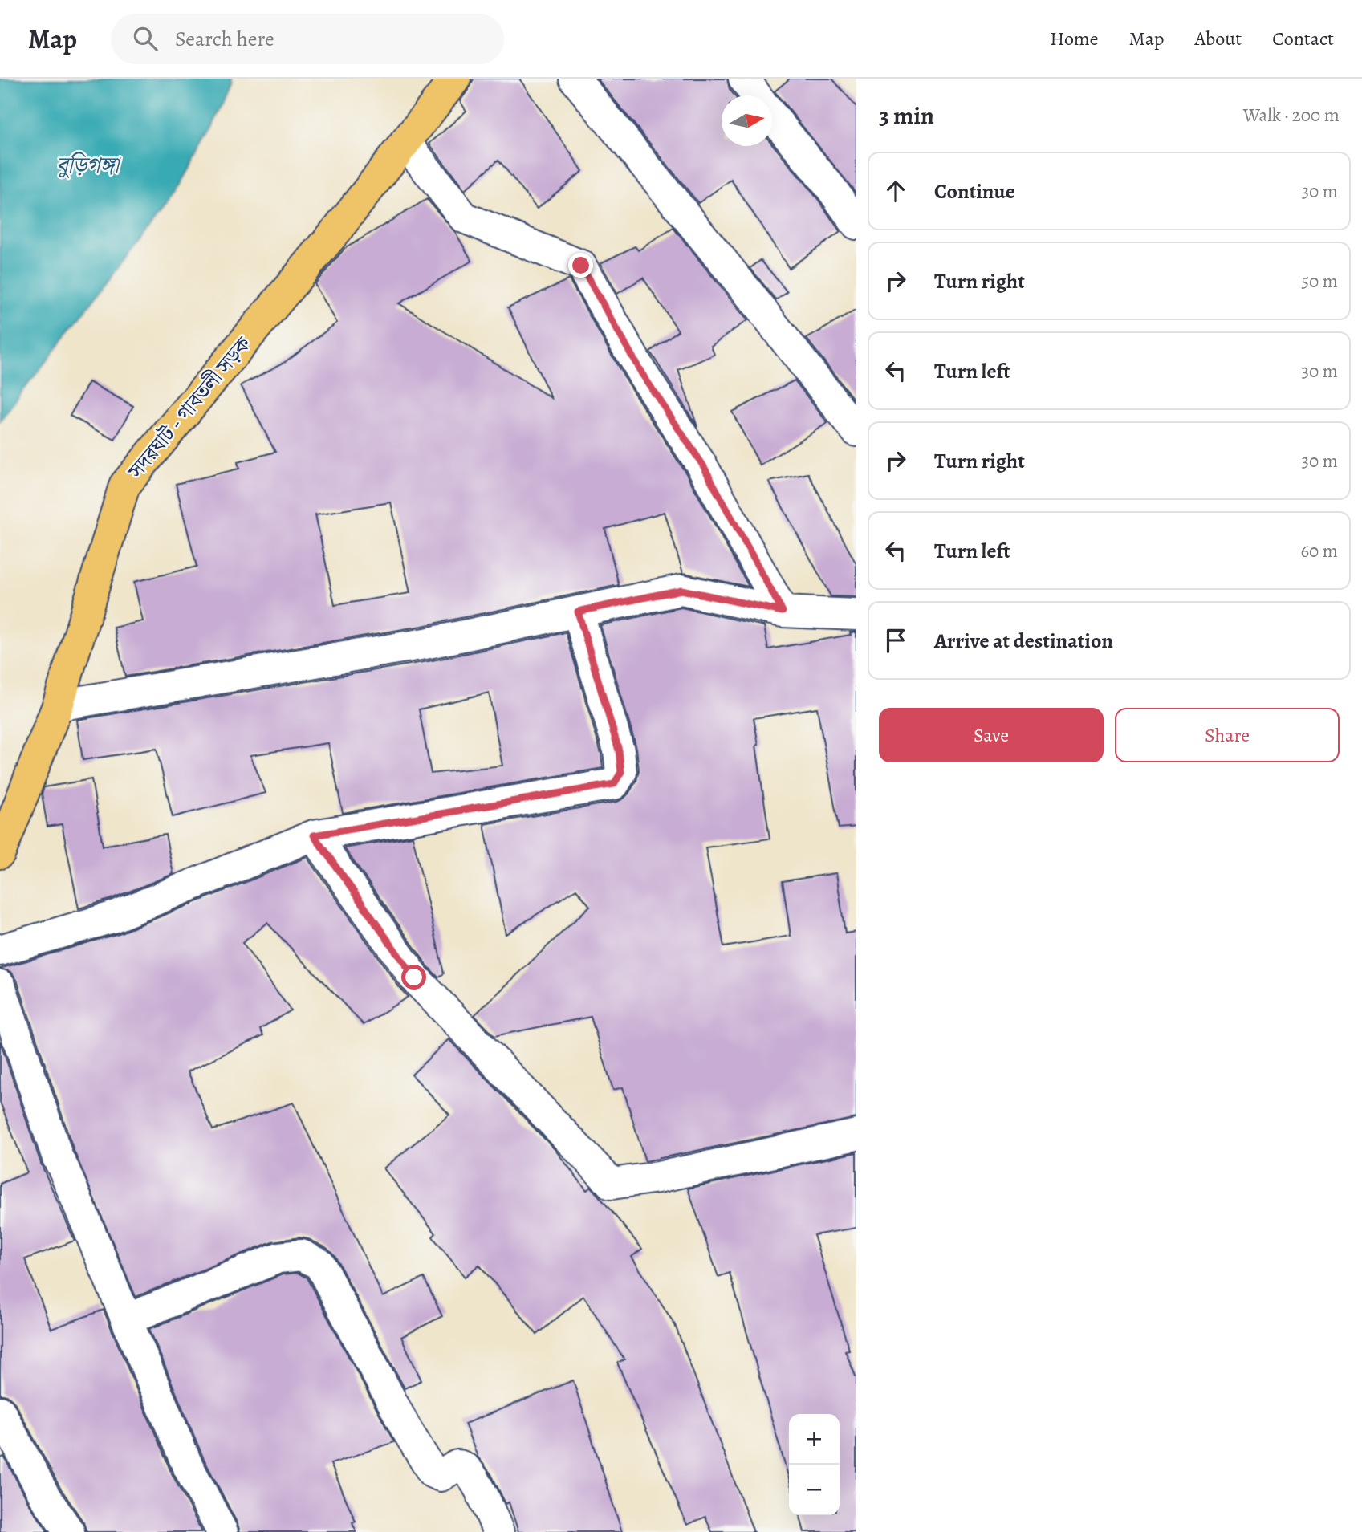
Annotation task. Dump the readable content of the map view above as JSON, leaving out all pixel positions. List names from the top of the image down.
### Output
{
  "streets": {
    "highway": ["সদরঘাট - গাবতলী সড়ক"]
  },
  "water": ["বুড়িগঙ্গা"],
  "north": "right",
  "page": {
    "header": "Map",
    "search": "Search here",
    "nav": [
      "Home",
      "Map",
      "About",
      "Contact"
    ],
    "heading": ["3 min", "Walk · 200 m"],
    "list": [
      ["Continue", "30 m"],
      ["Turn right", "50 m"],
      ["Turn left", "30 m"],
      ["Turn right", "30 m"],
      ["Turn left", "60 m"],
      "Arrive at destination"
    ],
    "buttons": ["Save", "Share"],
    "map_buttons": ["+", "−"]
  }
}
